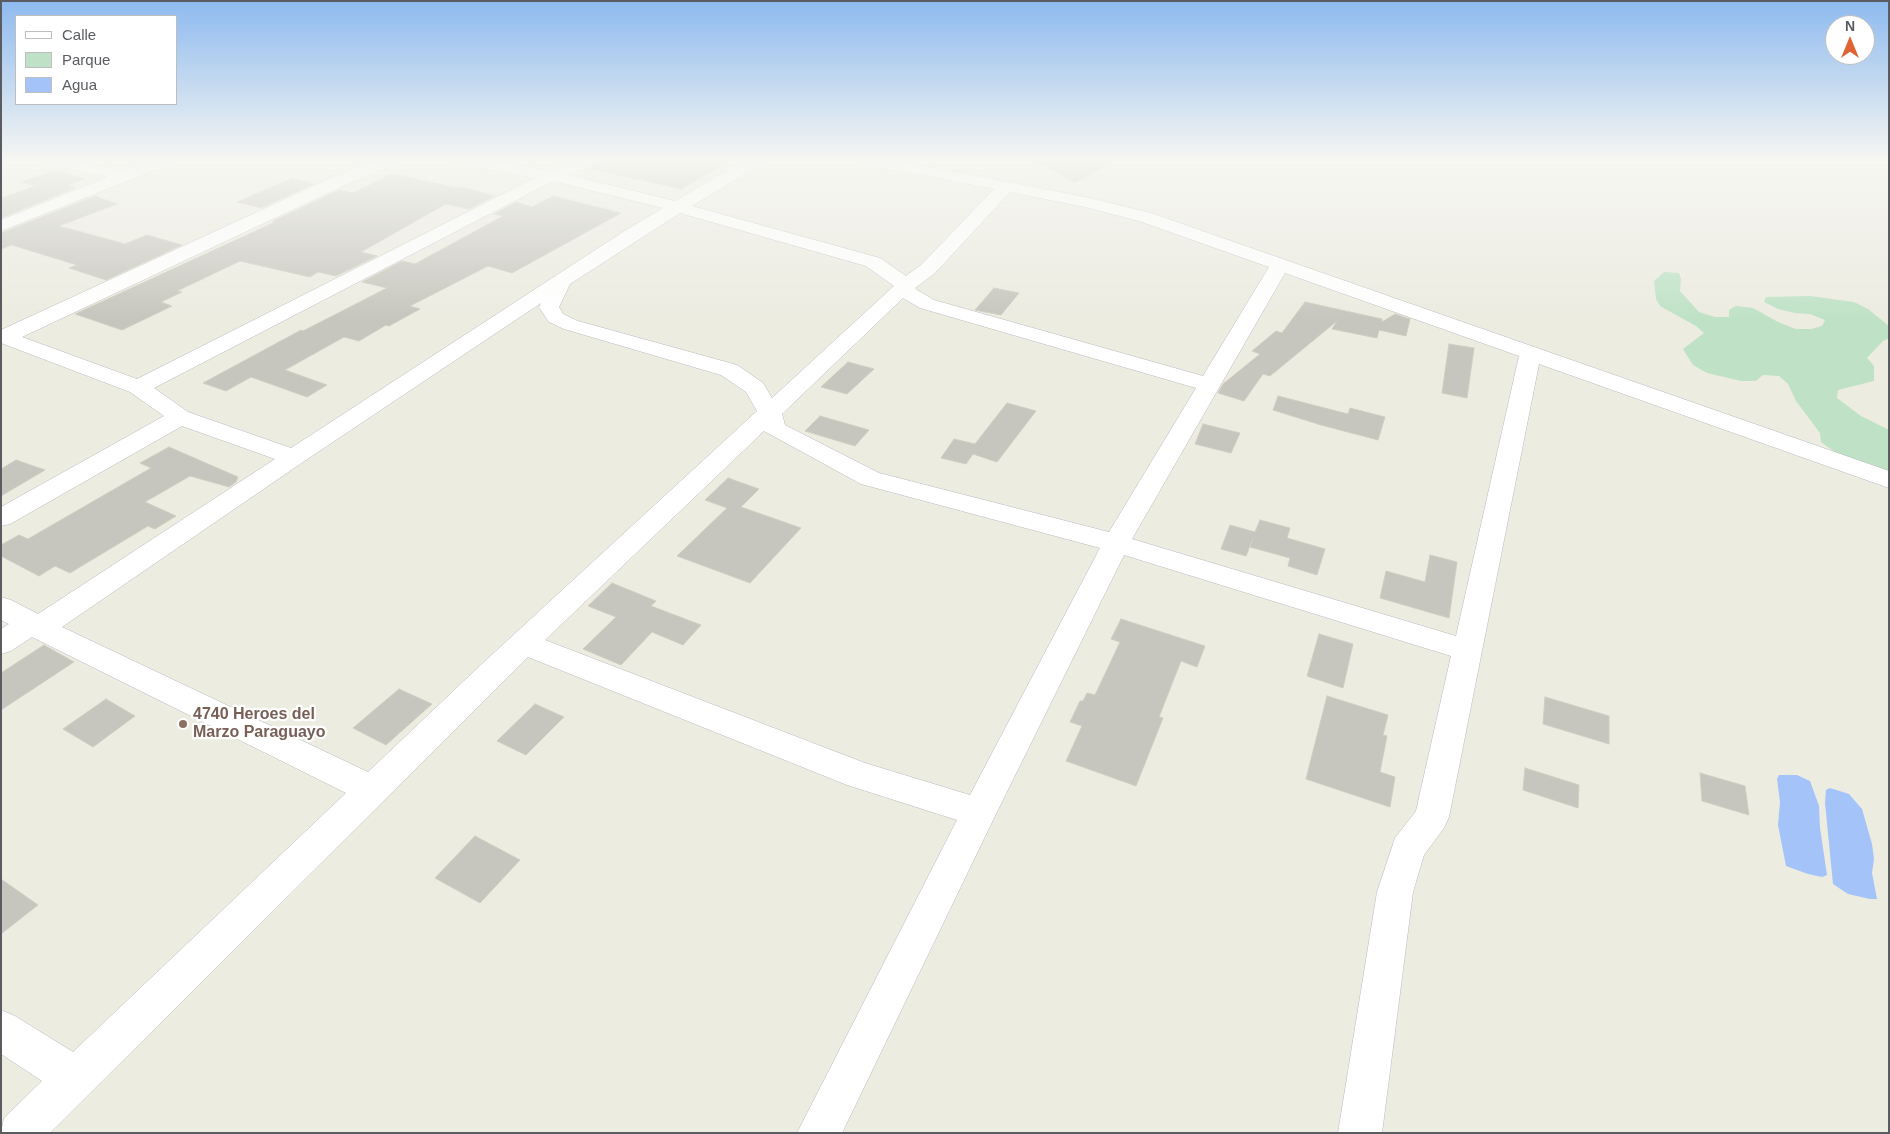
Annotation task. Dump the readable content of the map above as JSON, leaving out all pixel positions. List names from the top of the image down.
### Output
{
  "places": ["4740 Heroes del Marzo Paraguayo"],
  "legend": ["Calle", "Parque", "Agua"],
  "north": "top"
}
